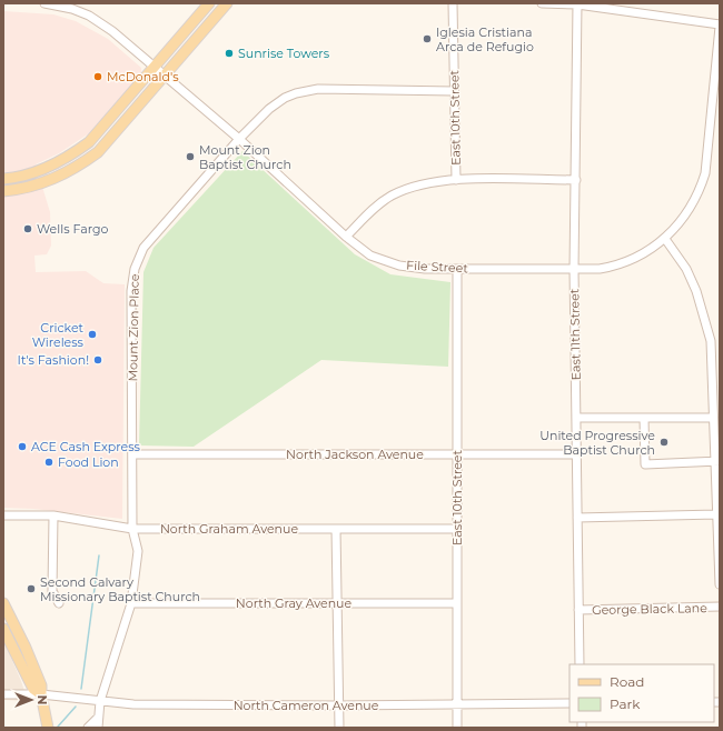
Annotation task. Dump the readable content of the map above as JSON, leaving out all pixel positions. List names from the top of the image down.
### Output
{
  "streets": {
    "street": [
      "East 10th Street",
      "File Street",
      "Mount Zion Place",
      "East 11th Street",
      "North Jackson Avenue",
      "North Graham Avenue",
      "North Gray Avenue",
      "George Black Lane",
      "North Cameron Avenue"
    ]
  },
  "crossings": [
    ["East 10th Street", "File Street"],
    ["East 10th Street", "Mount Zion Place"],
    ["East 10th Street", "North Jackson Avenue"],
    ["East 10th Street", "North Graham Avenue"],
    ["East 10th Street", "North Gray Avenue"],
    ["East 10th Street", "North Cameron Avenue"],
    ["File Street", "Mount Zion Place"],
    ["File Street", "East 11th Street"],
    ["Mount Zion Place", "North Jackson Avenue"],
    ["Mount Zion Place", "North Graham Avenue"],
    ["Mount Zion Place", "North Gray Avenue"],
    ["Mount Zion Place", "North Cameron Avenue"],
    ["East 11th Street", "North Jackson Avenue"],
    ["East 11th Street", "George Black Lane"]
  ],
  "places": [
    "Iglesia Cristiana Arca de Refugio",
    "Sunrise Towers",
    "McDonald's",
    "Mount Zion Baptist Church",
    "Wells Fargo",
    "Cricket Wireless",
    "It's Fashion!",
    "United Progressive Baptist Church",
    "ACE Cash Express",
    "Food Lion",
    "Second Calvary Missionary Baptist Church"
  ],
  "legend": ["Road", "Park"],
  "north": "right"
}
